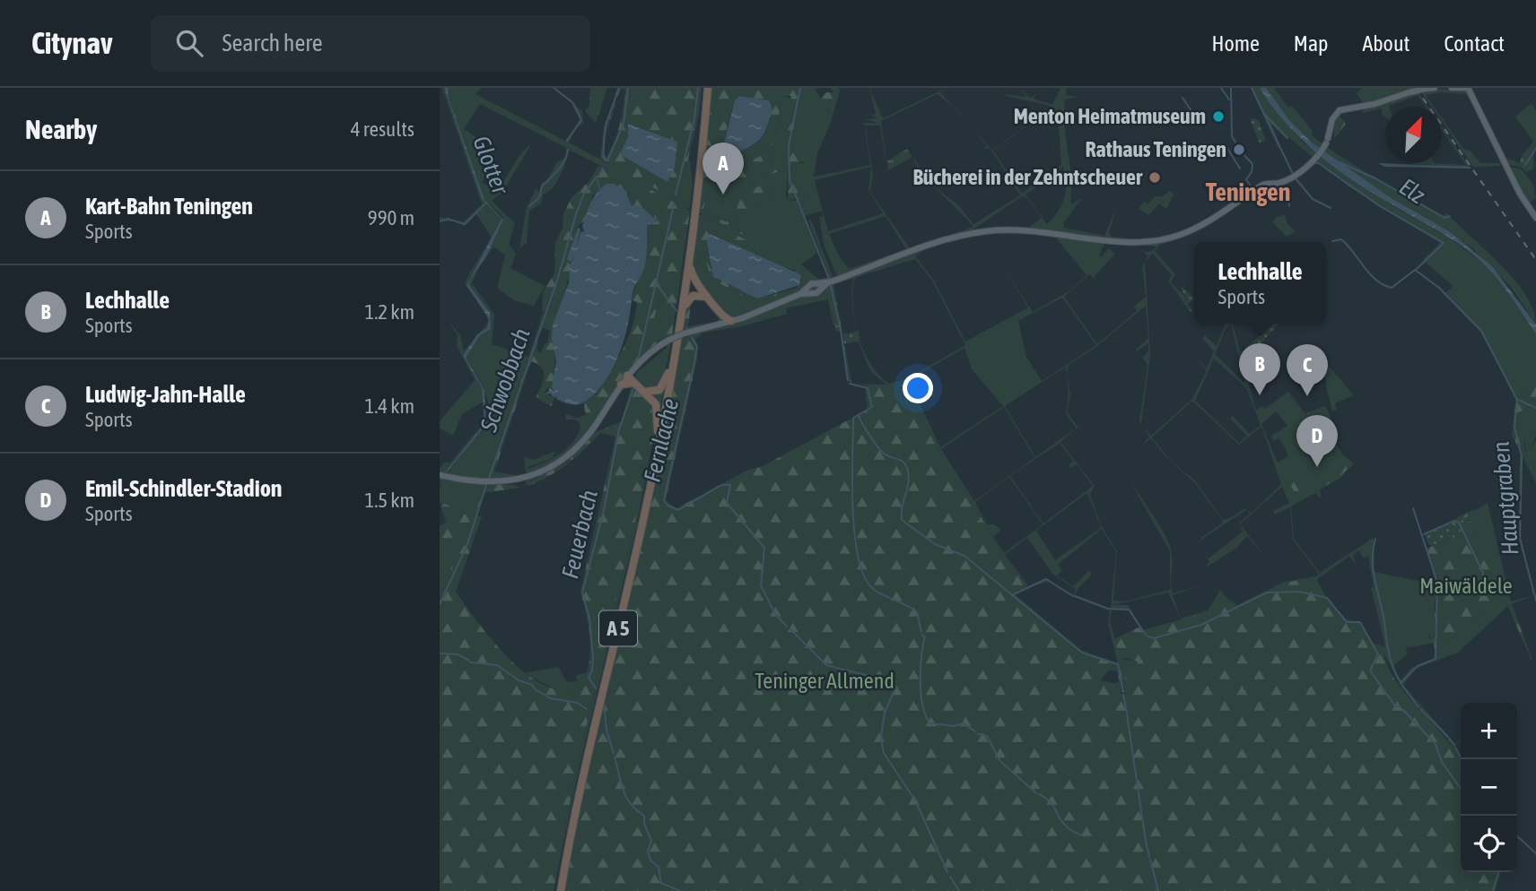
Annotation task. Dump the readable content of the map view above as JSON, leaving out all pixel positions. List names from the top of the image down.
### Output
{
  "streets": {
    "highway": ["A 5"]
  },
  "districts": ["Teningen"],
  "water": [
    "Glotter",
    "Elz",
    "Schwobbach",
    "Fernlache",
    "Hauptgraben",
    "Feuerbach"
  ],
  "parks": ["Maiwäldele", "Teninger Allmend"],
  "places": ["Menton Heimatmuseum", "Rathaus Teningen", "Bücherei in der Zehntscheuer"],
  "north": "top right",
  "page": {
    "header": "Citynav",
    "search": "Search here",
    "nav": [
      "Home",
      "Map",
      "About",
      "Contact"
    ],
    "heading": ["Nearby", "4 results"],
    "pins": [
      "A",
      "B",
      "C",
      "D"
    ],
    "list": [
      {
        "mark": "A",
        "name": "Kart-Bahn Teningen",
        "note": "Sports",
        "value": "990 m"
      },
      {
        "mark": "B",
        "name": "Lechhalle",
        "note": "Sports",
        "value": "1.2 km"
      },
      {
        "mark": "C",
        "name": "Ludwig-Jahn-Halle",
        "note": "Sports",
        "value": "1.4 km"
      },
      {
        "mark": "D",
        "name": "Emil-Schindler-Stadion",
        "note": "Sports",
        "value": "1.5 km"
      }
    ],
    "popup": ["Lechhalle", "Sports"],
    "map_buttons": ["+", "−"]
  }
}
